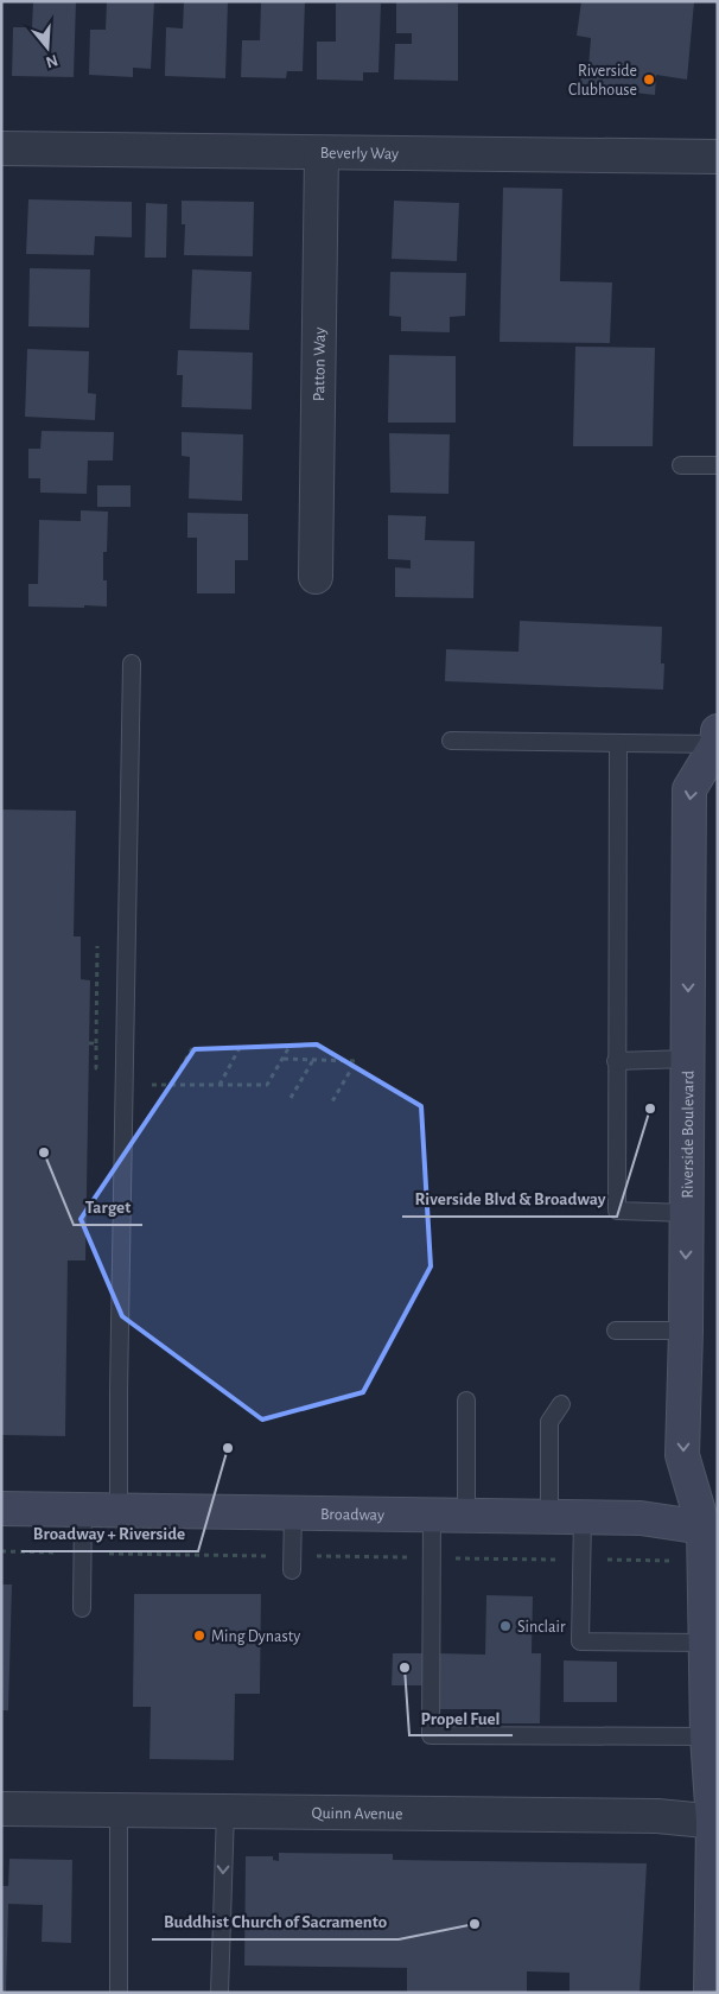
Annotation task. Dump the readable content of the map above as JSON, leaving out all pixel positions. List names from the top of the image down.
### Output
{
  "streets": {
    "main road": ["Riverside Boulevard", "Broadway"],
    "street": ["Beverly Way", "Patton Way", "Quinn Avenue"]
  },
  "crossings": [
    ["Beverly Way", "Patton Way"],
    ["Riverside Boulevard", "Broadway"],
    ["Riverside Boulevard", "Quinn Avenue"]
  ],
  "one_way": ["Riverside Boulevard"],
  "places": [
    "Riverside Clubhouse",
    "Riverside Blvd & Broadway",
    "Target",
    "Broadway + Riverside",
    "Sinclair",
    "Ming Dynasty",
    "Propel Fuel",
    "Buddhist Church of Sacramento"
  ],
  "north": "bottom"
}
